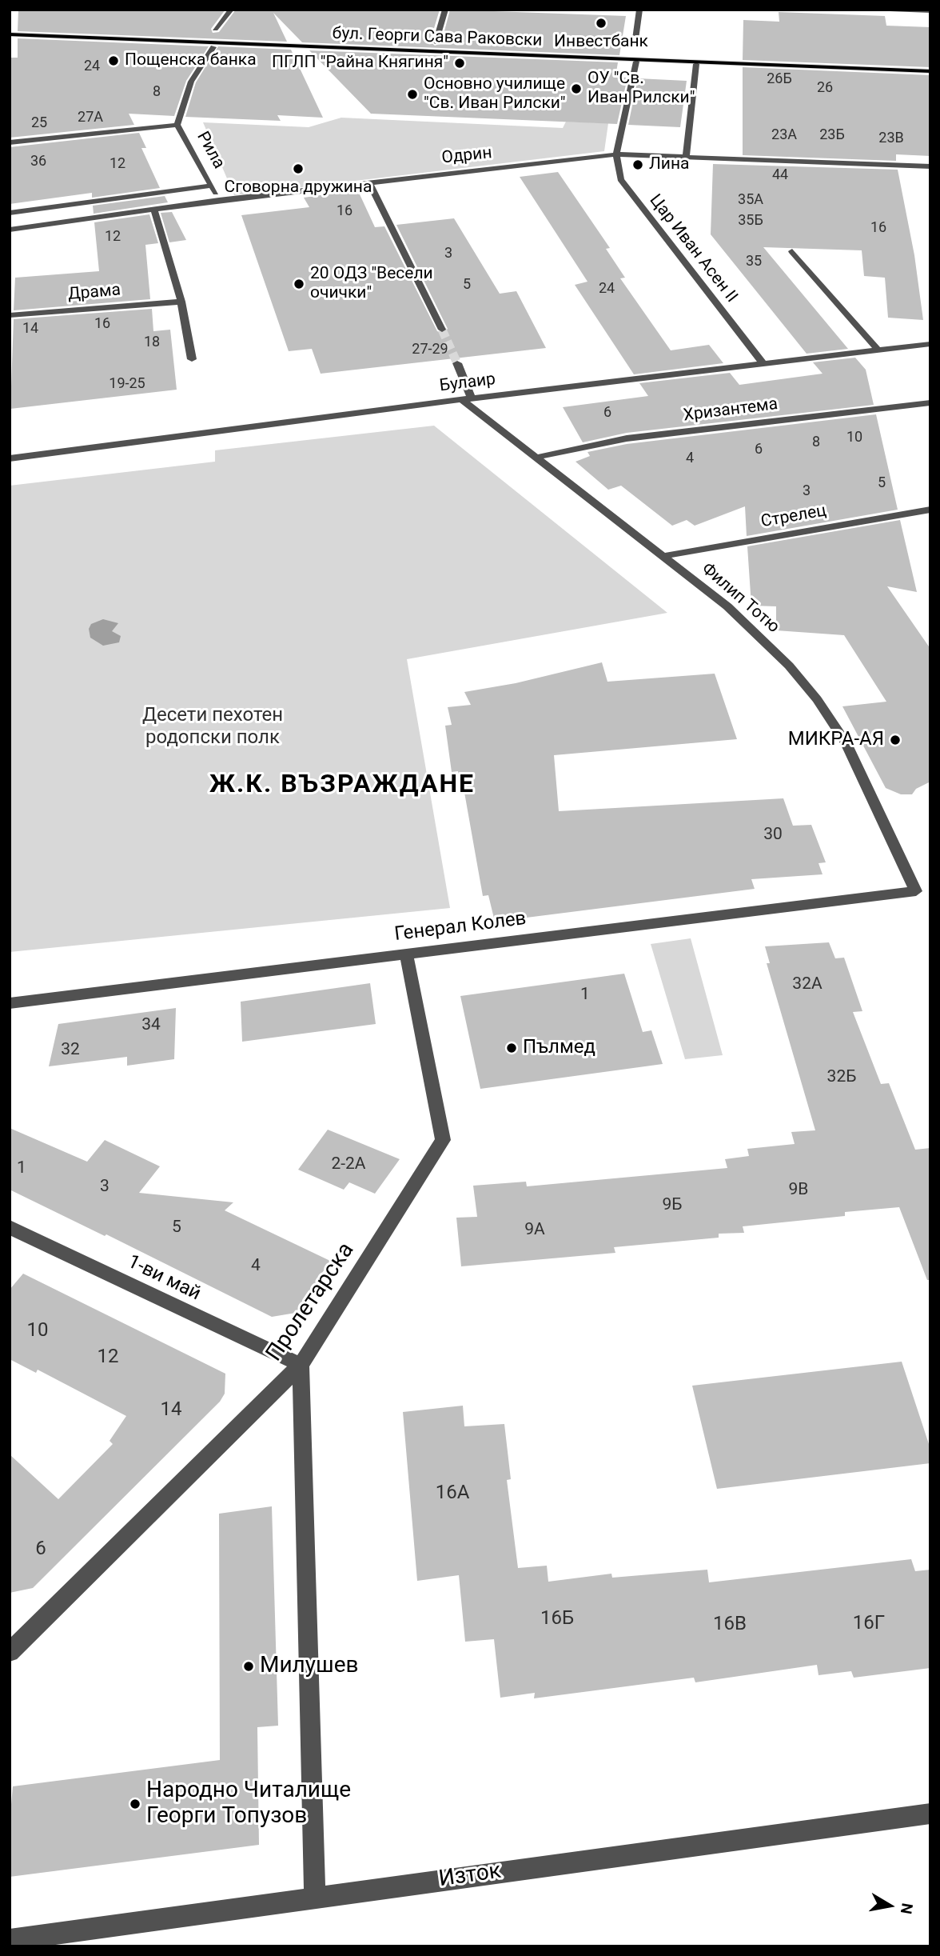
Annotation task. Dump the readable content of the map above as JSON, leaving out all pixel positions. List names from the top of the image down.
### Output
{
  "streets": {
    "main road": ["бул. Георги Сава Раковски"],
    "street": [
      "Рила",
      "Одрин",
      "Цар Иван Асен II",
      "Драма",
      "Булаир",
      "Хризантема",
      "Стрелец",
      "Филип Тотю",
      "Генерал Колев",
      "1-ви май",
      "Пролетарска",
      "Изток"
    ]
  },
  "crossings": [
    ["Рила", "Одрин"],
    ["Одрин", "Цар Иван Асен II"],
    ["Цар Иван Асен II", "Булаир"],
    ["Булаир", "Филип Тотю"],
    ["Хризантема", "Филип Тотю"],
    ["Стрелец", "Филип Тотю"],
    ["Филип Тотю", "Генерал Колев"],
    ["Генерал Колев", "Пролетарска"],
    ["1-ви май", "Пролетарска"]
  ],
  "districts": ["Ж.К. ВЪЗРАЖДАНЕ"],
  "parks": ["Десети пехотен родопски полк"],
  "places": [
    "Инвестбанк",
    "Пощенска банка",
    "ПГЛП \"Райна Княгиня\"",
    "ОУ \"Св. Иван Рилски\"",
    "Основно училище \"Св. Иван Рилски\"",
    "Лина",
    "Сговорна дружина",
    "20 ОДЗ \"Весели очички\"",
    "МИКРА-АЯ",
    "Пълмед",
    "Милушев",
    "Народно Читалище Георги Топузов"
  ],
  "house_numbers": [
    "24",
    "26Б",
    "26",
    "8",
    "27А",
    "25",
    "23А",
    "23Б",
    "23В",
    "36",
    "12",
    "44",
    "35А",
    "16",
    "35Б",
    "16",
    "12",
    "3",
    "35",
    "5",
    "24",
    "16",
    "14",
    "18",
    "27-29",
    "19-25",
    "6",
    "10",
    "8",
    "6",
    "4",
    "5",
    "3",
    "30",
    "32А",
    "1",
    "34",
    "32",
    "32Б",
    "2-2А",
    "1",
    "3",
    "9В",
    "9Б",
    "5",
    "9А",
    "4",
    "10",
    "12",
    "14",
    "16А",
    "6",
    "16Б",
    "16Г",
    "16В"
  ],
  "north": "right"
}
